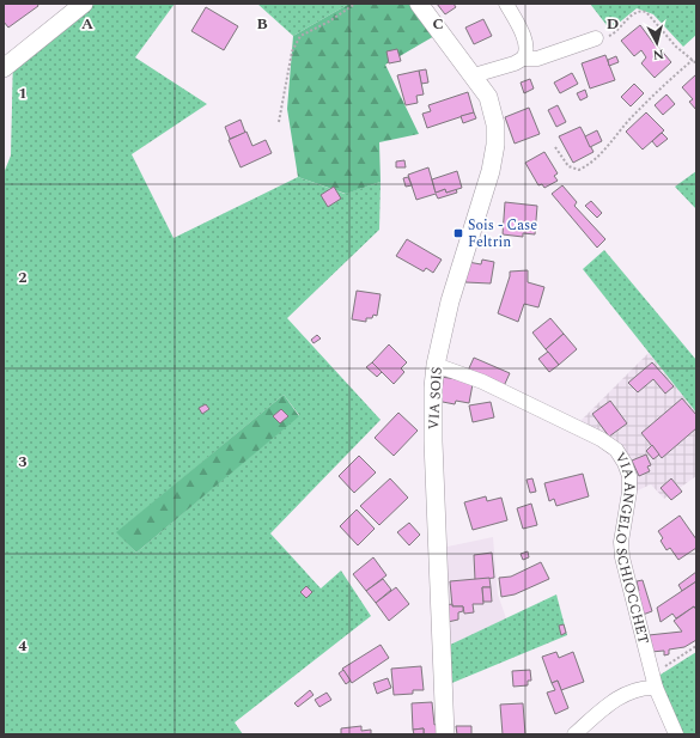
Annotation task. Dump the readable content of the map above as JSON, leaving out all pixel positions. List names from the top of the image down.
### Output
{
  "streets": {
    "street": ["VIA SOIS", "VIA ANGELO SCHIOCCHET"]
  },
  "crossings": [
    ["VIA SOIS", "VIA ANGELO SCHIOCCHET"]
  ],
  "places": {
    "transit": ["Sois - Case Feltrin"]
  },
  "north": "bottom",
  "grid": {
    "columns": [
      "A",
      "B",
      "C",
      "D"
    ],
    "rows": [
      "1",
      "2",
      "3",
      "4"
    ]
  }
}
